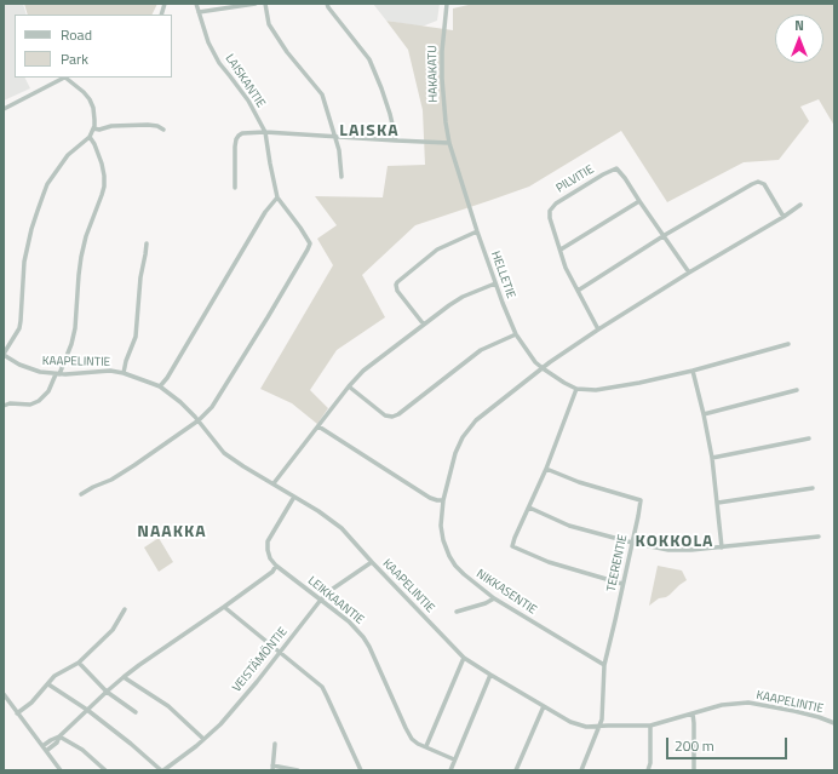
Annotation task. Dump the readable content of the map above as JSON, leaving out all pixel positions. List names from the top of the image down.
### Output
{
  "streets": {
    "street": [
      "HAKAKATU",
      "LAISKANTIE",
      "PILVITIE",
      "HELLETIE",
      "KAAPELINTIE",
      "TEERENTIE",
      "NIKKASENTIE",
      "LEIKKAANTIE",
      "VEISTÄMÖNTIE"
    ]
  },
  "crossings": [
    ["HAKAKATU", "HELLETIE"],
    ["PILVITIE", "NIKKASENTIE"],
    ["HELLETIE", "NIKKASENTIE"],
    ["KAAPELINTIE", "TEERENTIE"],
    ["KAAPELINTIE", "VEISTÄMÖNTIE"],
    ["TEERENTIE", "NIKKASENTIE"],
    ["LEIKKAANTIE", "VEISTÄMÖNTIE"]
  ],
  "districts": ["LAISKA", "NAAKKA", "KOKKOLA"],
  "legend": ["Road", "Park"],
  "scale_bar": "200 m",
  "north": "top"
}
